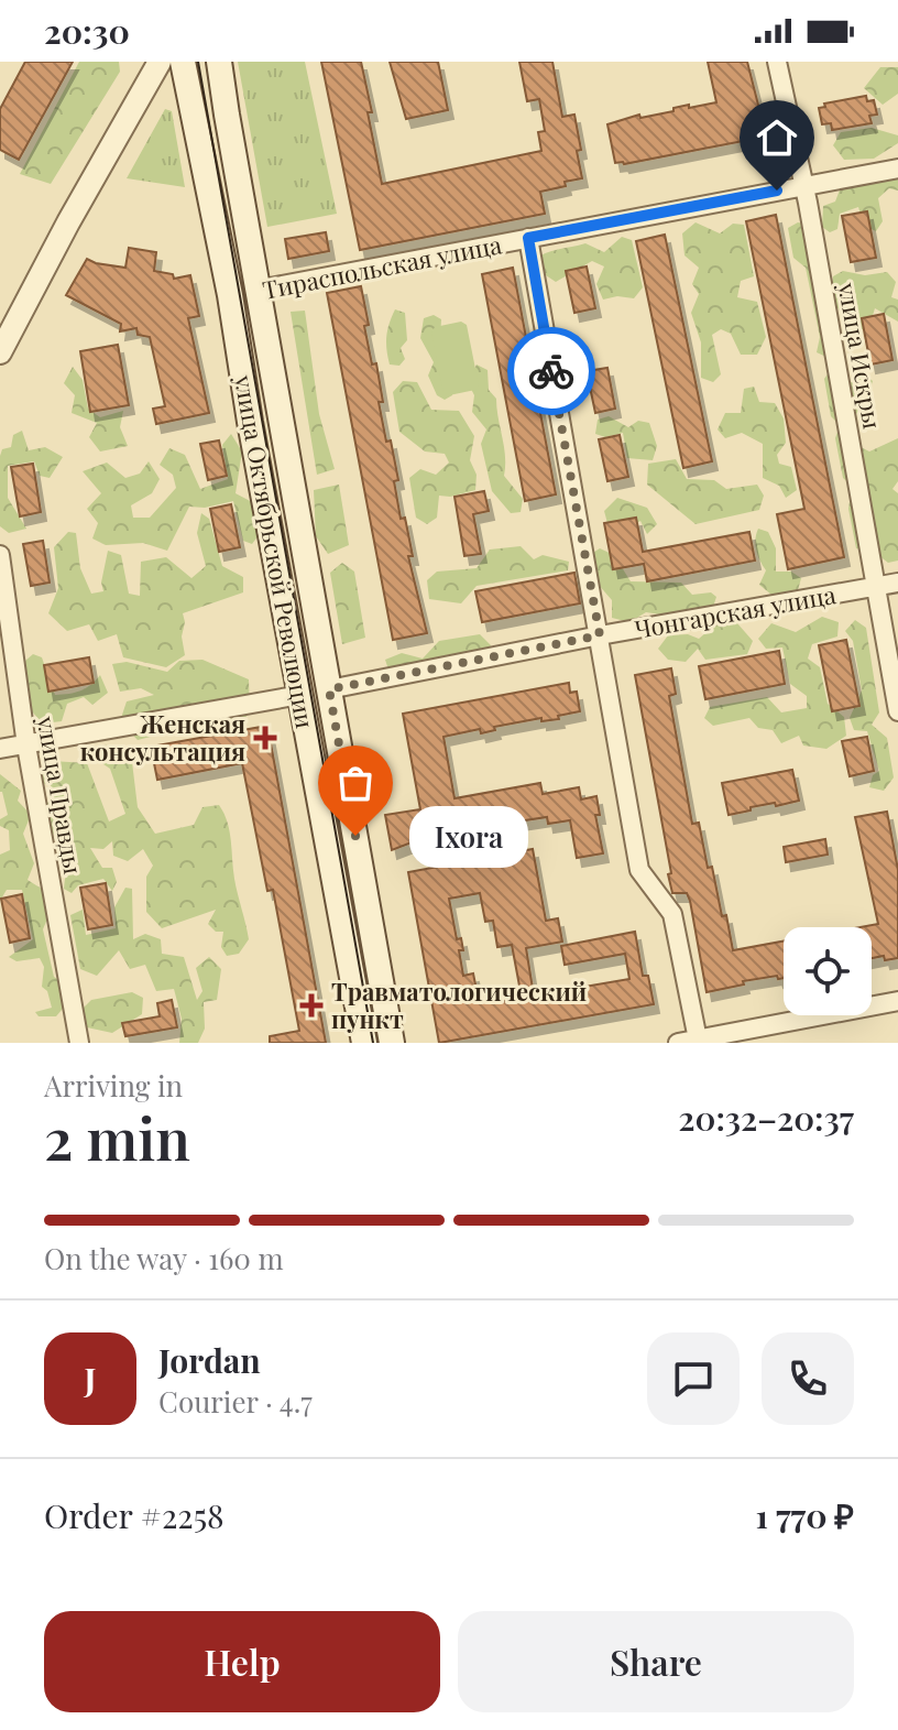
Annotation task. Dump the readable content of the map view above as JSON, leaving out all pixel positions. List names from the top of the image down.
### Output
{
  "streets": {
    "main road": ["Тираспольская улица", "улица Октябрьской Революции"],
    "street": ["улица Искры", "Чонгарская улица", "улица Правды"]
  },
  "crossings": [
    ["Тираспольская улица", "улица Искры"],
    ["Тираспольская улица", "улица Октябрьской Революции"],
    ["улица Искры", "Чонгарская улица"],
    ["улица Октябрьской Революции", "Чонгарская улица"],
    ["Чонгарская улица", "улица Правды"]
  ],
  "places": {
    "health": ["Женская консультация", "Травматологический пункт"],
    "other": ["Ixora"]
  },
  "page": {
    "status": "20:30",
    "bubble": "Ixora",
    "heading": ["2 min", "Arriving in", "20:32–20:37"],
    "panel": [
      "Jordan",
      "Courier · 4.7",
      "Order #2258",
      "1 770 ₽"
    ],
    "bar": "On the way · 160 m",
    "round": "J",
    "buttons": ["Help", "Share"]
  }
}
